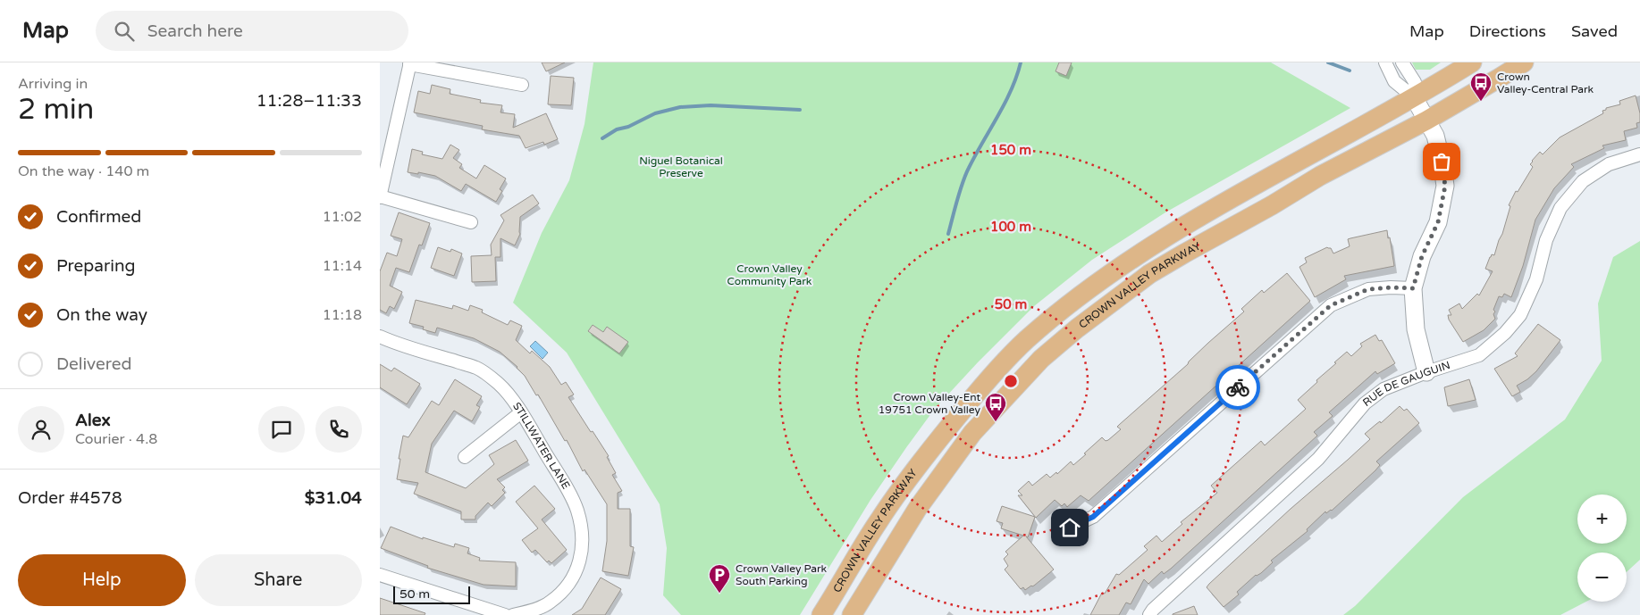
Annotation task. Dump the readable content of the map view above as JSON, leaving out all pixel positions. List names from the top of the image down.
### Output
{
  "streets": {
    "main road": ["CROWN VALLEY PARKWAY"],
    "street": ["RUE DE GAUGUIN", "STILLWATER LANE"]
  },
  "parks": ["Niguel Botanical Preserve", "Crown Valley Community Park"],
  "places": {
    "bus stop": ["Crown Valley-Central Park", "Crown Valley-Ent 19751 Crown Valley"],
    "parking": ["Crown Valley Park South Parking"]
  },
  "scale_bar": "50 m",
  "page": {
    "header": "Map",
    "search": "Search here",
    "nav": ["Map", "Directions", "Saved"],
    "heading": ["2 min", "Arriving in", "11:28–11:33"],
    "panel": [
      "Alex",
      "Courier · 4.8",
      "Order #4578",
      "$31.04"
    ],
    "bar": "On the way · 140 m",
    "list": [
      ["Confirmed", "11:02"],
      ["Preparing", "11:14"],
      ["On the way", "11:18"],
      "Delivered"
    ],
    "map_buttons": ["+", "−"],
    "buttons": ["Help", "Share"],
    "scale": "50 m"
  },
  "rings": ["150 m", "100 m", "50 m"]
}
